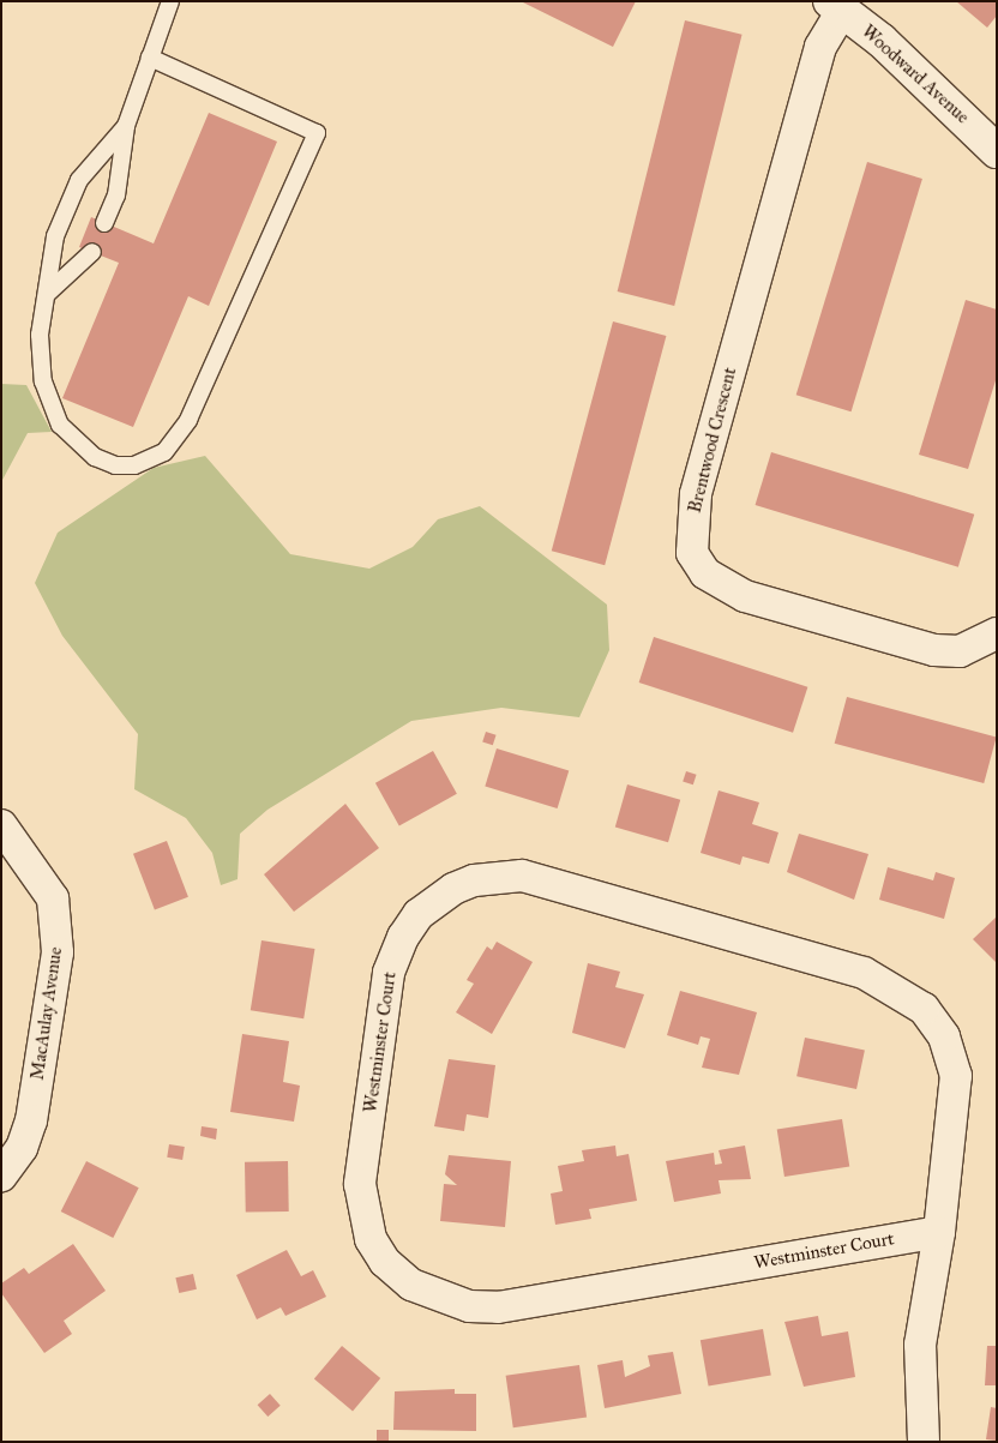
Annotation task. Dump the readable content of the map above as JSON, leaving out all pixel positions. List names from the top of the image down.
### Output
{
  "streets": {
    "street": [
      "Woodward Avenue",
      "Brentwood Crescent",
      "MacAulay Avenue",
      "Westminster Court"
    ]
  },
  "crossings": [
    ["Woodward Avenue", "Brentwood Crescent"]
  ]
}
